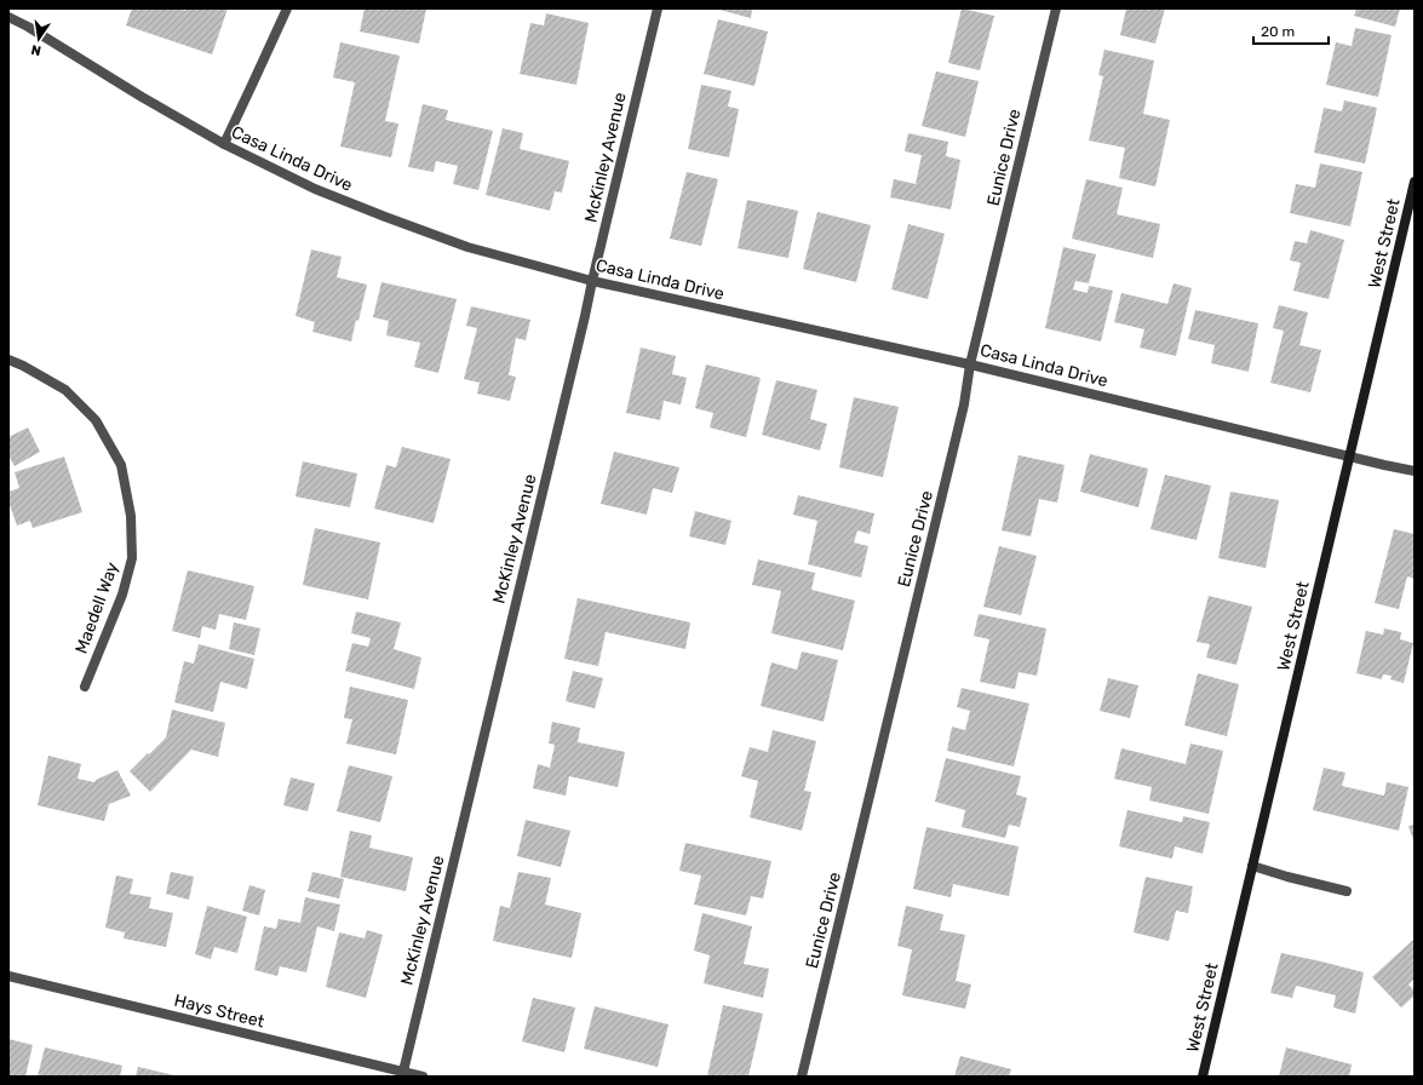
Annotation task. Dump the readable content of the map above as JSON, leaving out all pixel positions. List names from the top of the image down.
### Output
{
  "streets": {
    "main road": ["West Street"],
    "street": [
      "McKinley Avenue",
      "Eunice Drive",
      "Casa Linda Drive",
      "Maedell Way",
      "Hays Street"
    ]
  },
  "crossings": [
    ["McKinley Avenue", "Casa Linda Drive"],
    ["McKinley Avenue", "Hays Street"],
    ["Eunice Drive", "Casa Linda Drive"],
    ["Casa Linda Drive", "West Street"]
  ],
  "scale_bar": "20 m",
  "north": "bottom"
}
